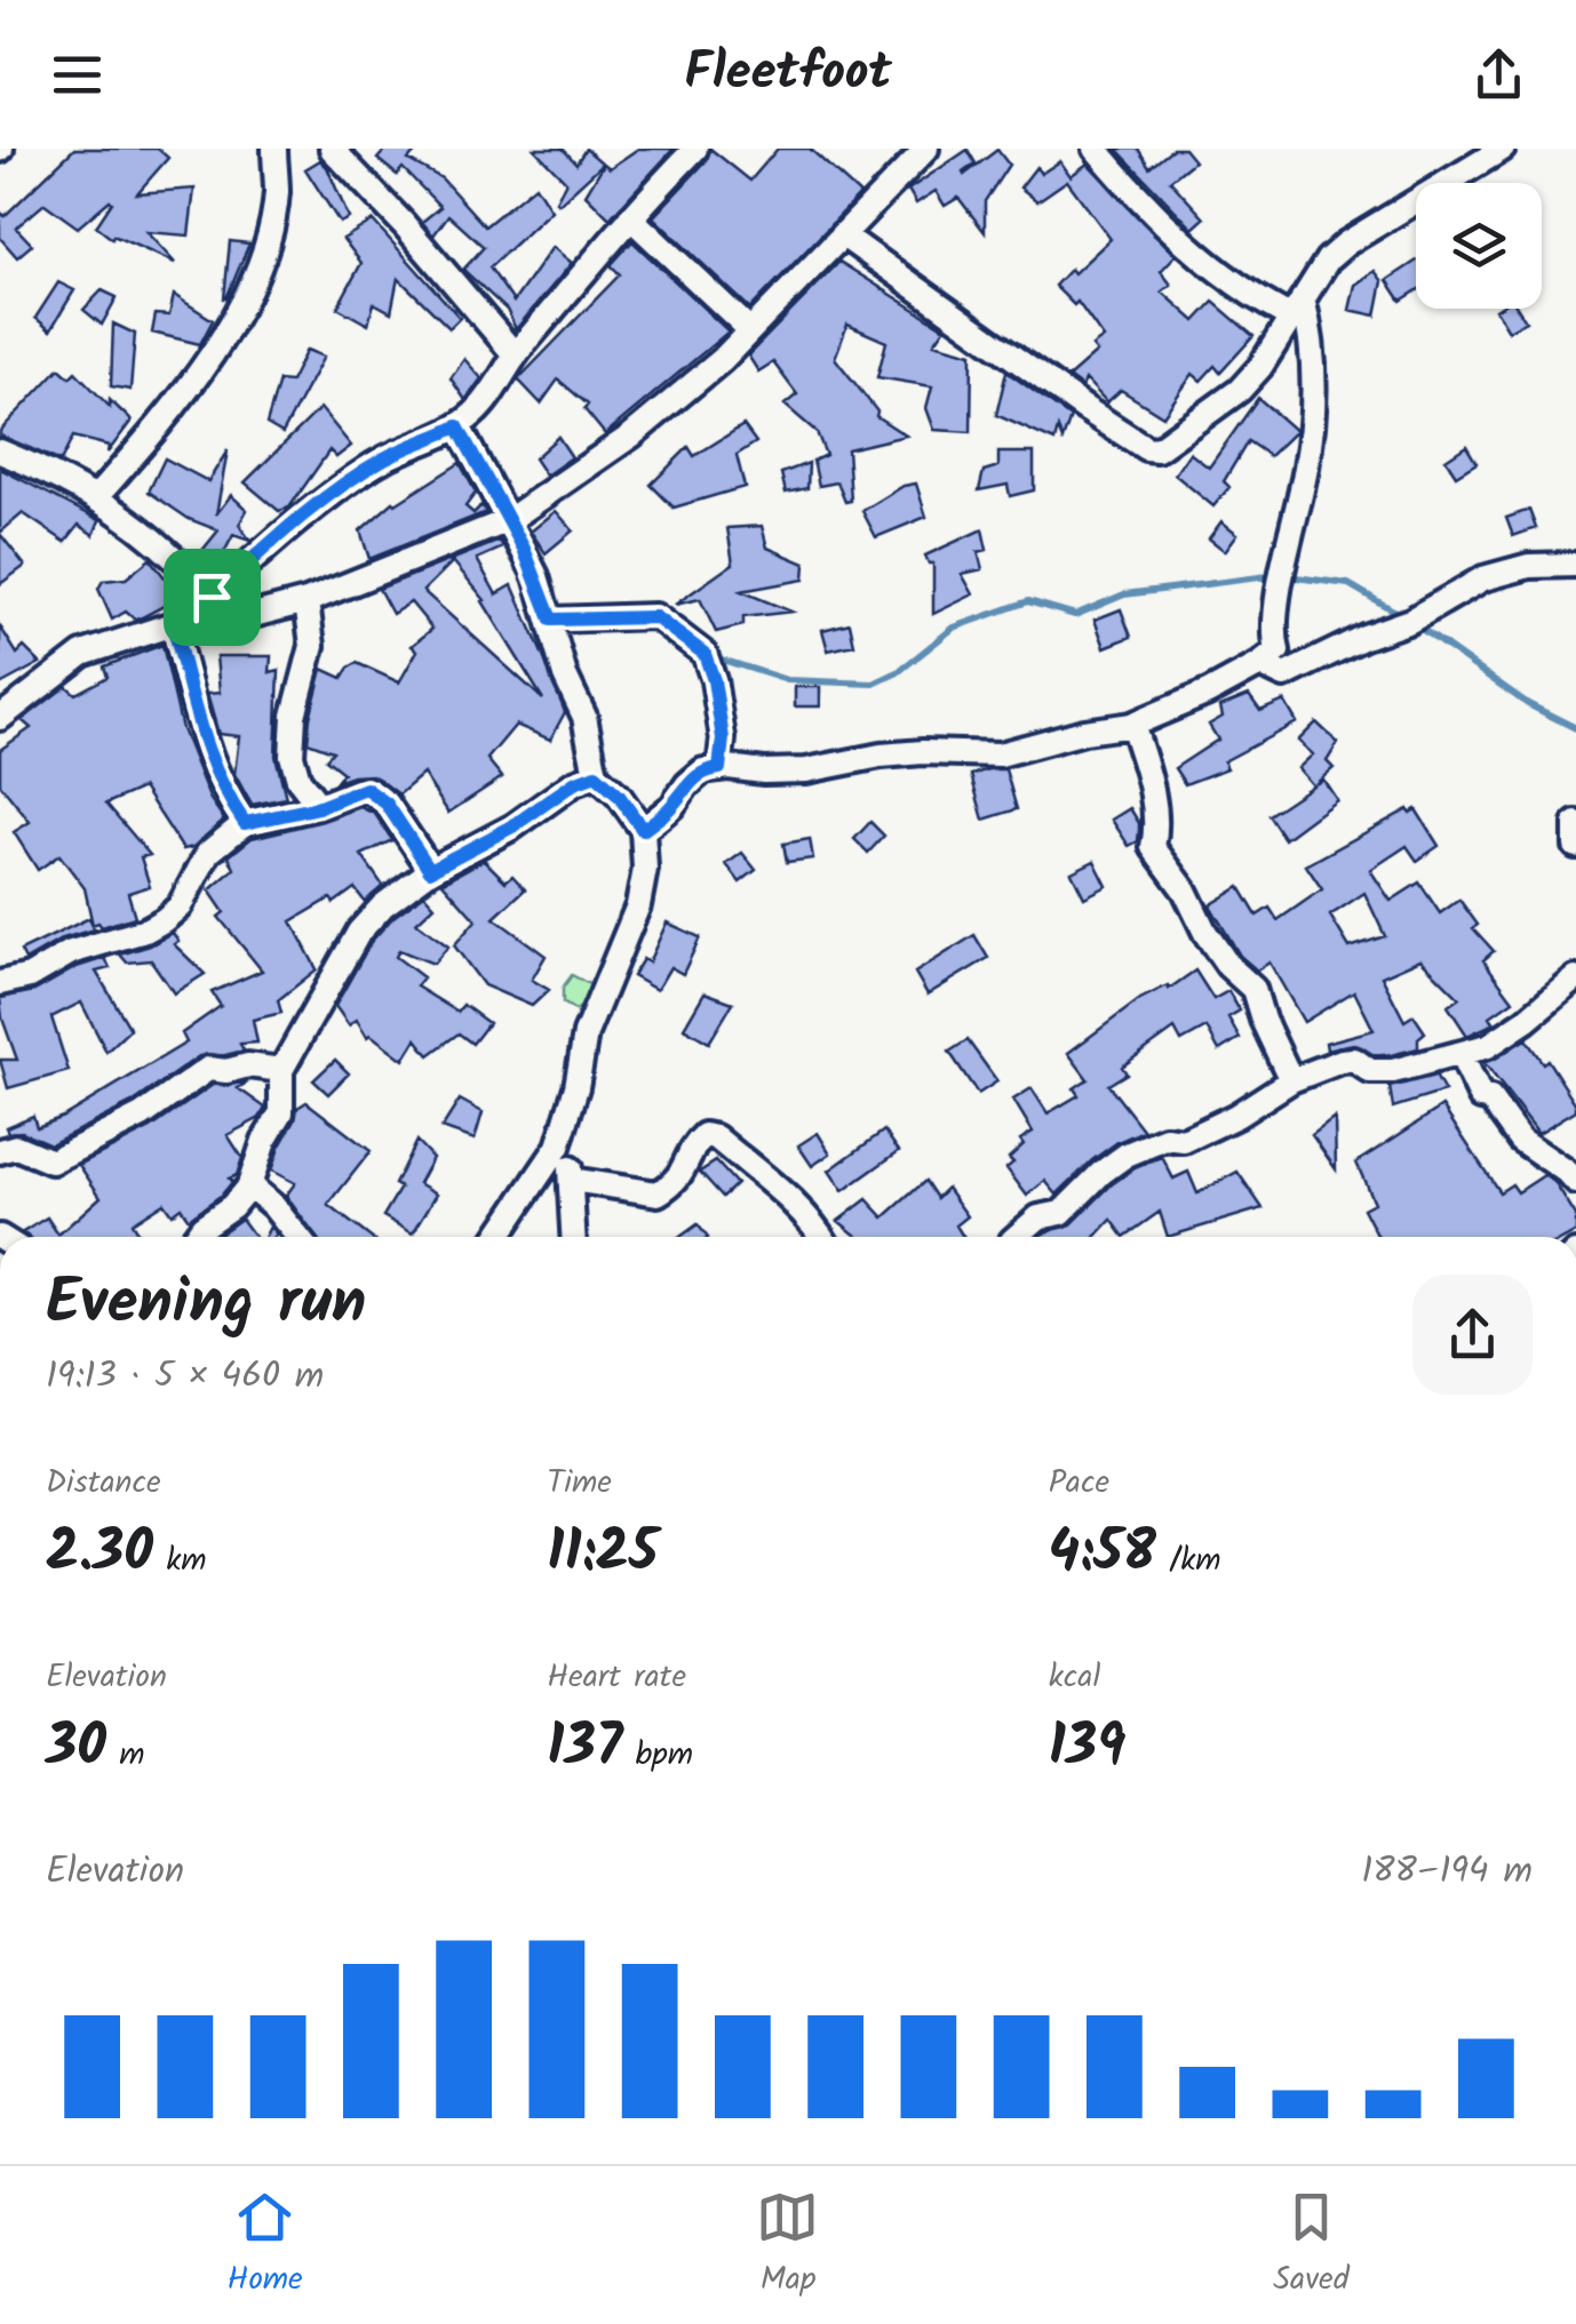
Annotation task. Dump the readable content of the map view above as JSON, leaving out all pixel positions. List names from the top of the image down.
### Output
{
  "page": {
    "header": "Fleetfoot",
    "heading": ["Evening run", "19:13 · 5 × 460 m"],
    "stats": [
      ["Distance", "2.30 km"],
      ["Time", "11:25"],
      ["Pace", "4:58 /km"],
      ["Elevation", "30 m"],
      ["Heart rate", "137 bpm"],
      ["kcal", "139"]
    ],
    "chart": ["Elevation", "188–194 m"],
    "tabs": ["Home", "Map", "Saved"]
  }
}
